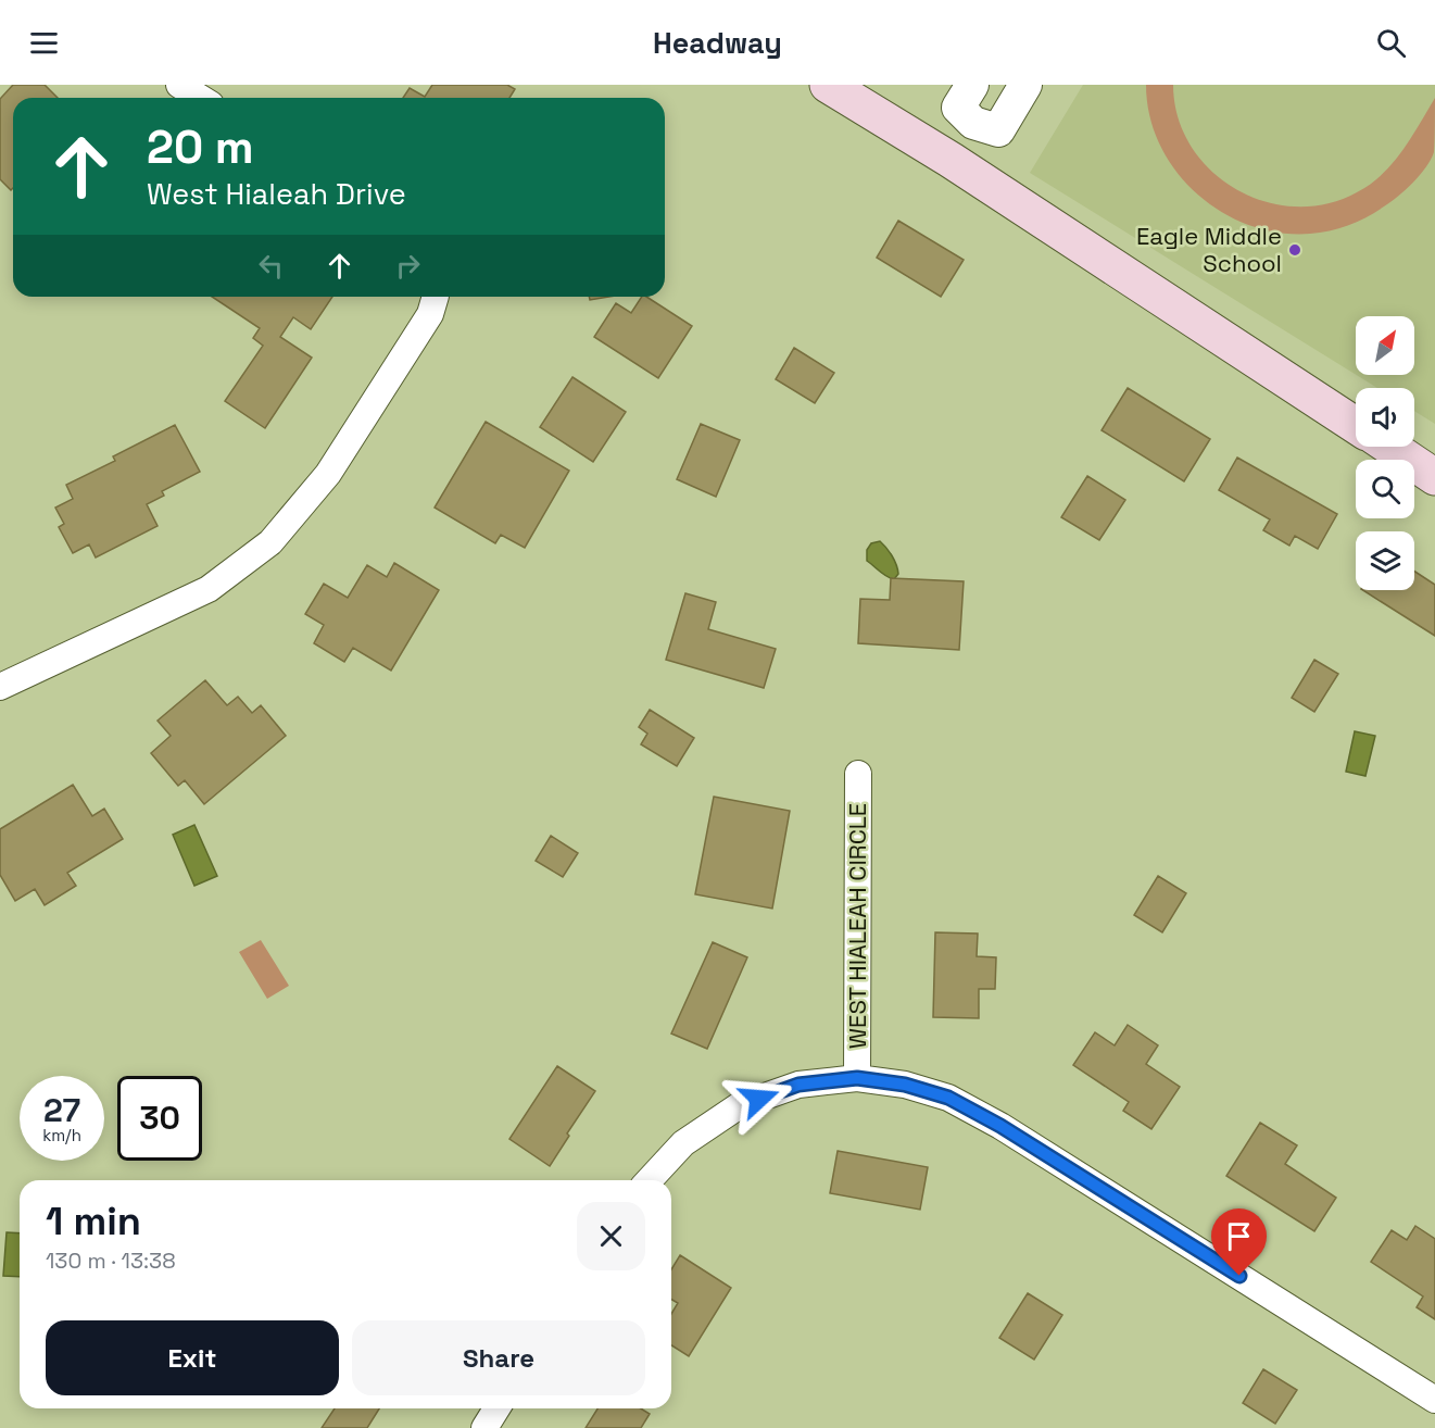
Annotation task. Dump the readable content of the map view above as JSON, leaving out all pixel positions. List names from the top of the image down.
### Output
{
  "streets": {
    "street": ["WEST HIALEAH CIRCLE"]
  },
  "places": ["Eagle Middle School"],
  "north": "top right",
  "page": {
    "header": "Headway",
    "turn": ["20 m", "West Hialeah Drive"],
    "speed": "27 km/h",
    "limit": "30",
    "heading": ["1 min", "130 m · 13:38"],
    "buttons": ["Exit", "Share"]
  }
}
